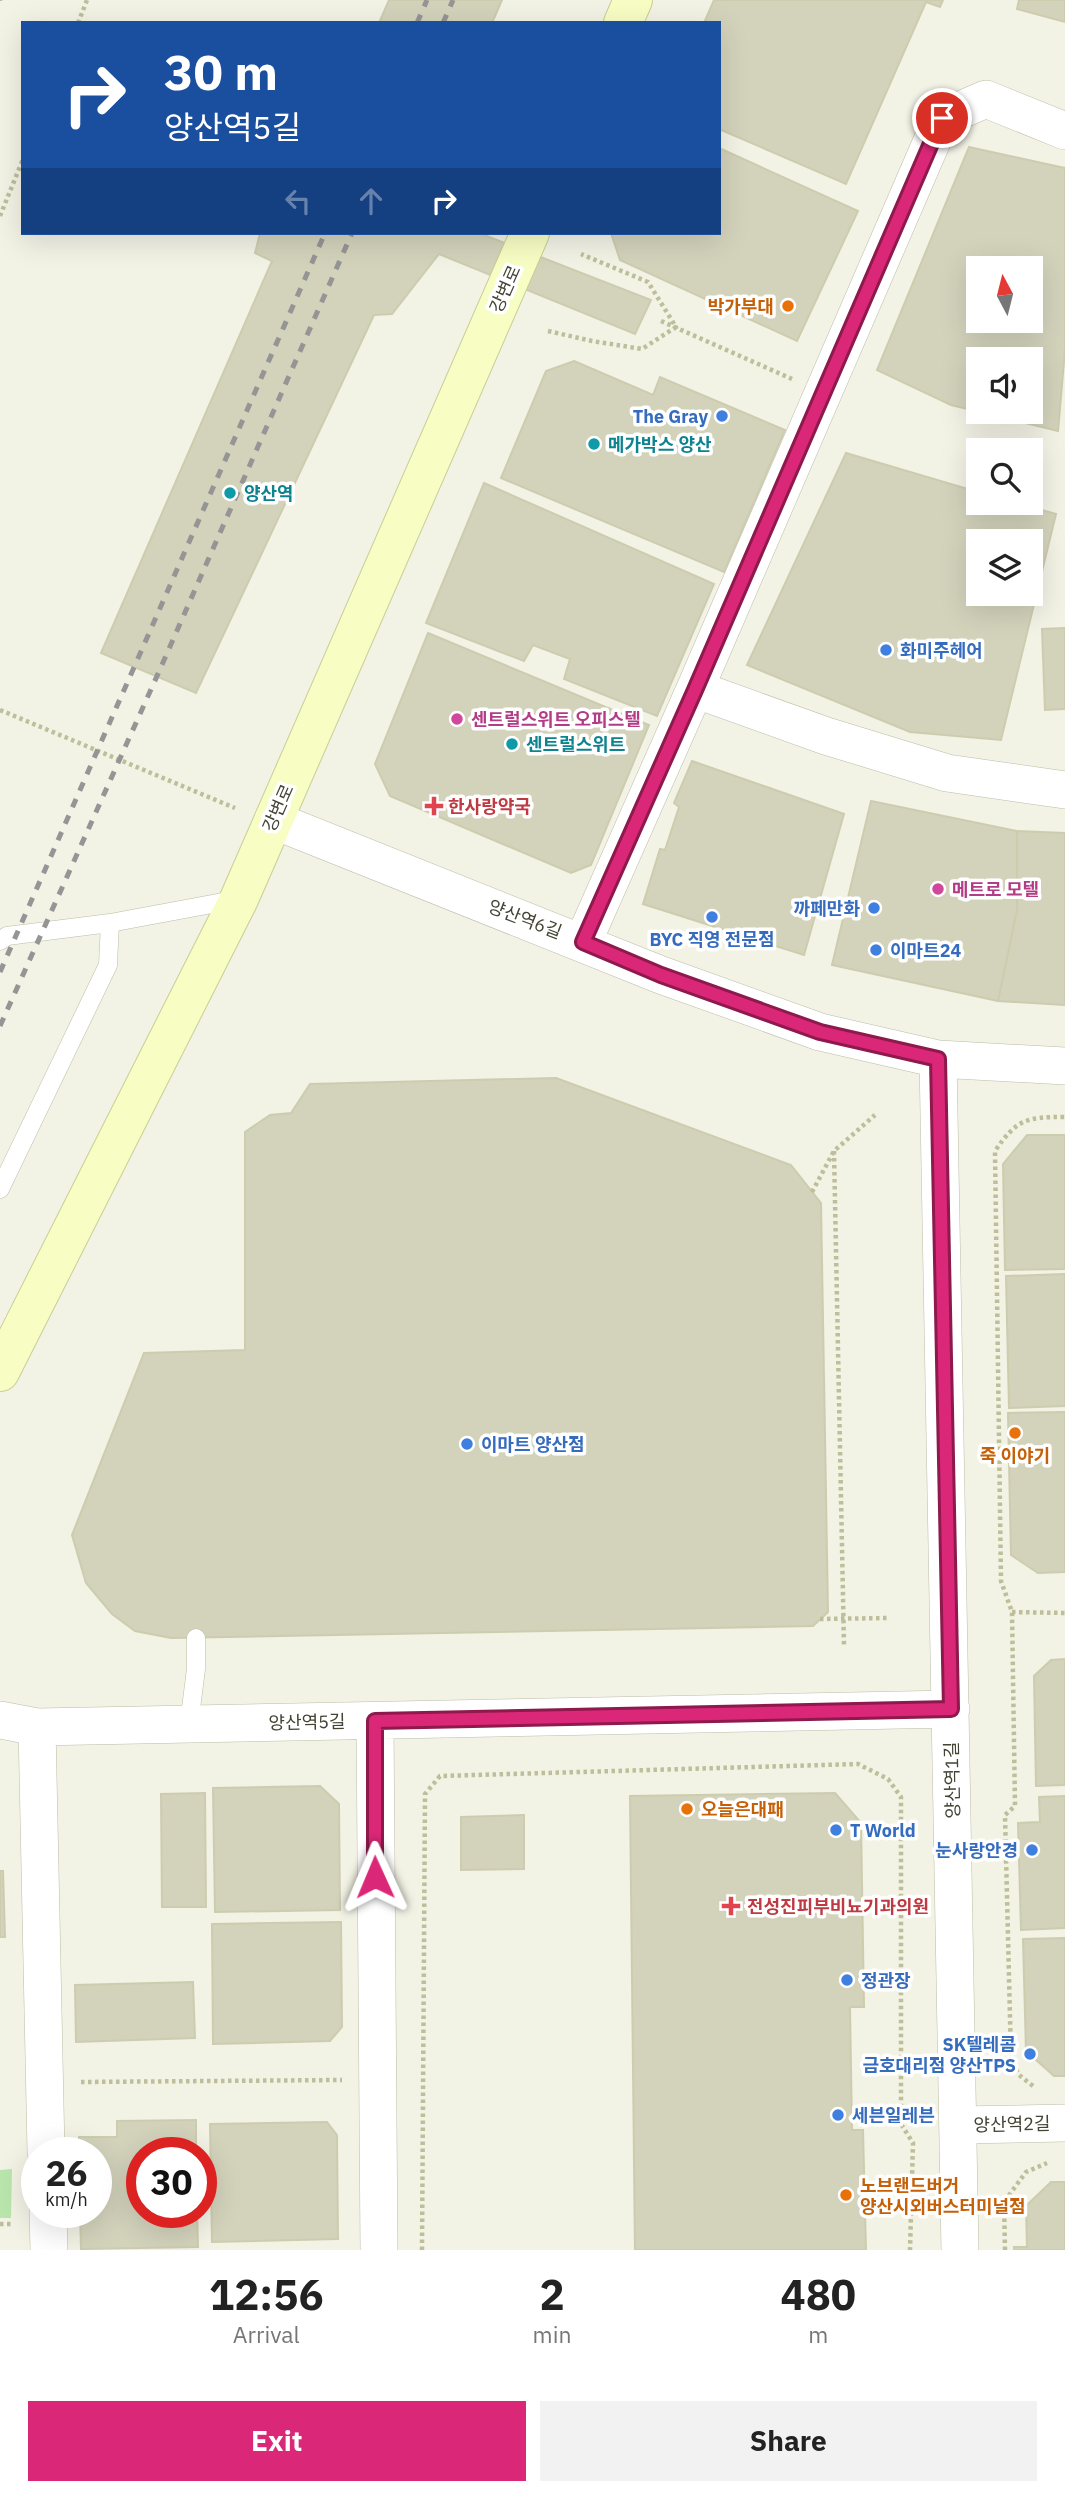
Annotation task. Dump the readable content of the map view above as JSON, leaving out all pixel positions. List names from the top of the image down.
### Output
{
  "streets": {
    "street": [
      "강변로",
      "양산역6길",
      "양산역5길",
      "양산역1길",
      "양산역2길"
    ]
  },
  "crossings": [
    ["강변로", "양산역6길"],
    ["양산역6길", "양산역1길"],
    ["양산역5길", "양산역1길"],
    ["양산역1길", "양산역2길"]
  ],
  "places": {
    "other": [
      "박가부대",
      "The Gray",
      "메가박스 양산",
      "양산역",
      "화미주헤어",
      "센트럴스위트 오피스텔",
      "센트럴스위트",
      "메트로 모텔",
      "까페만화",
      "BYC 직영 전문점",
      "이마트24",
      "죽 이야기",
      "이마트 양산점",
      "오늘은대패",
      "T World",
      "눈사랑안경",
      "정관장",
      "SK텔레콤 금호대리점 양산TPS",
      "세븐일레븐",
      "노브랜드버거 양산시외버스터미널점"
    ],
    "health": ["한사랑약국", "전성진피부비뇨기과의원"]
  },
  "north": "top",
  "page": {
    "turn": ["30 m", "양산역5길"],
    "speed": "26 km/h",
    "limit": "30",
    "eta": [
      "12:56",
      "Arrival",
      "2",
      "min",
      "480",
      "m"
    ],
    "buttons": ["Exit", "Share"]
  }
}
